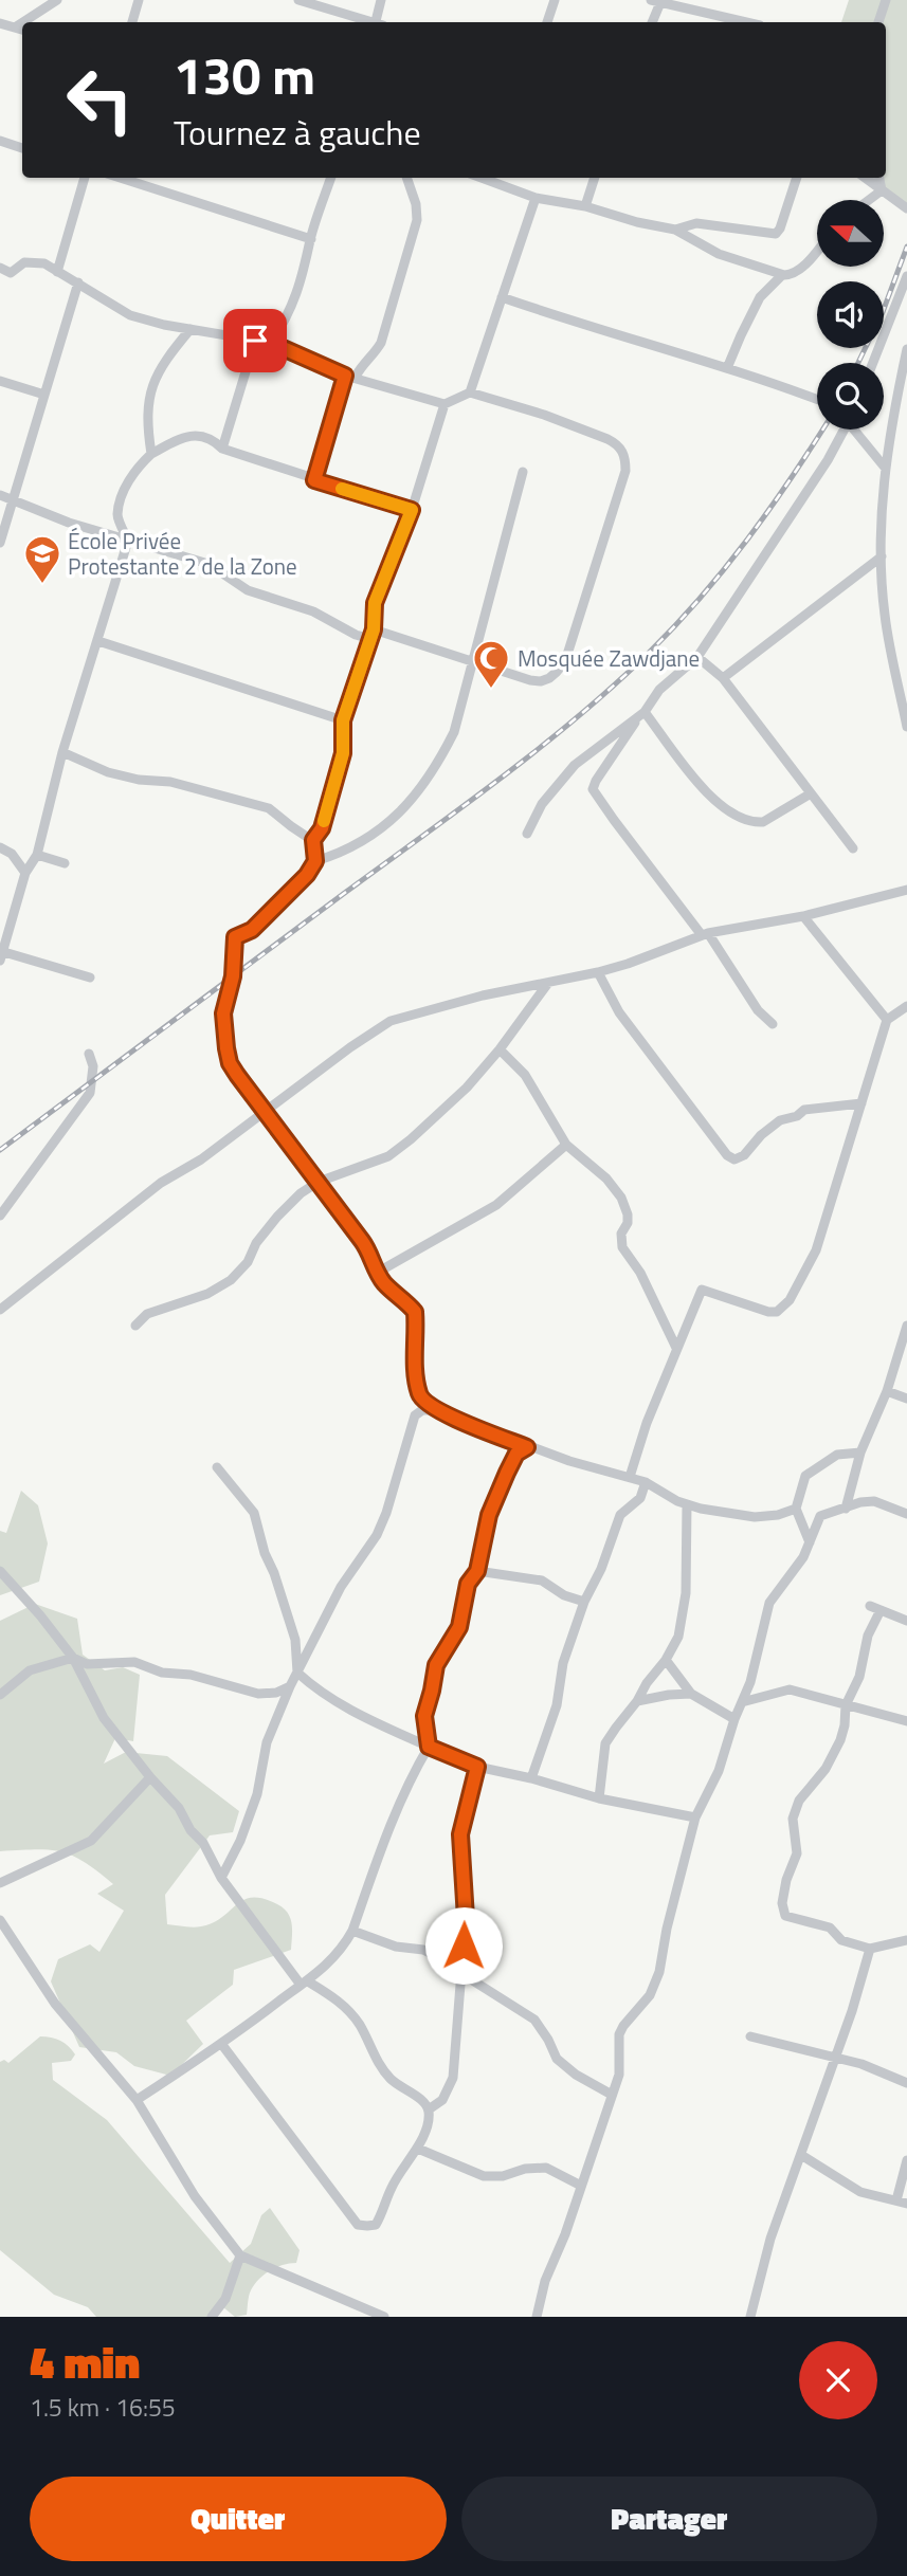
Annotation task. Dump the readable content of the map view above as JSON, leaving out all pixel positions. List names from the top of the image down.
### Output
{
  "places": {
    "school or university": ["École Privée Protestante 2 de la Zone"],
    "mosque": ["Mosquée Zawdjane"]
  },
  "north": "left",
  "page": {
    "turn": ["130 m", "Tournez à gauche"],
    "heading": ["4 min", "1.5 km · 16:55"],
    "buttons": ["Quitter", "Partager"]
  }
}
